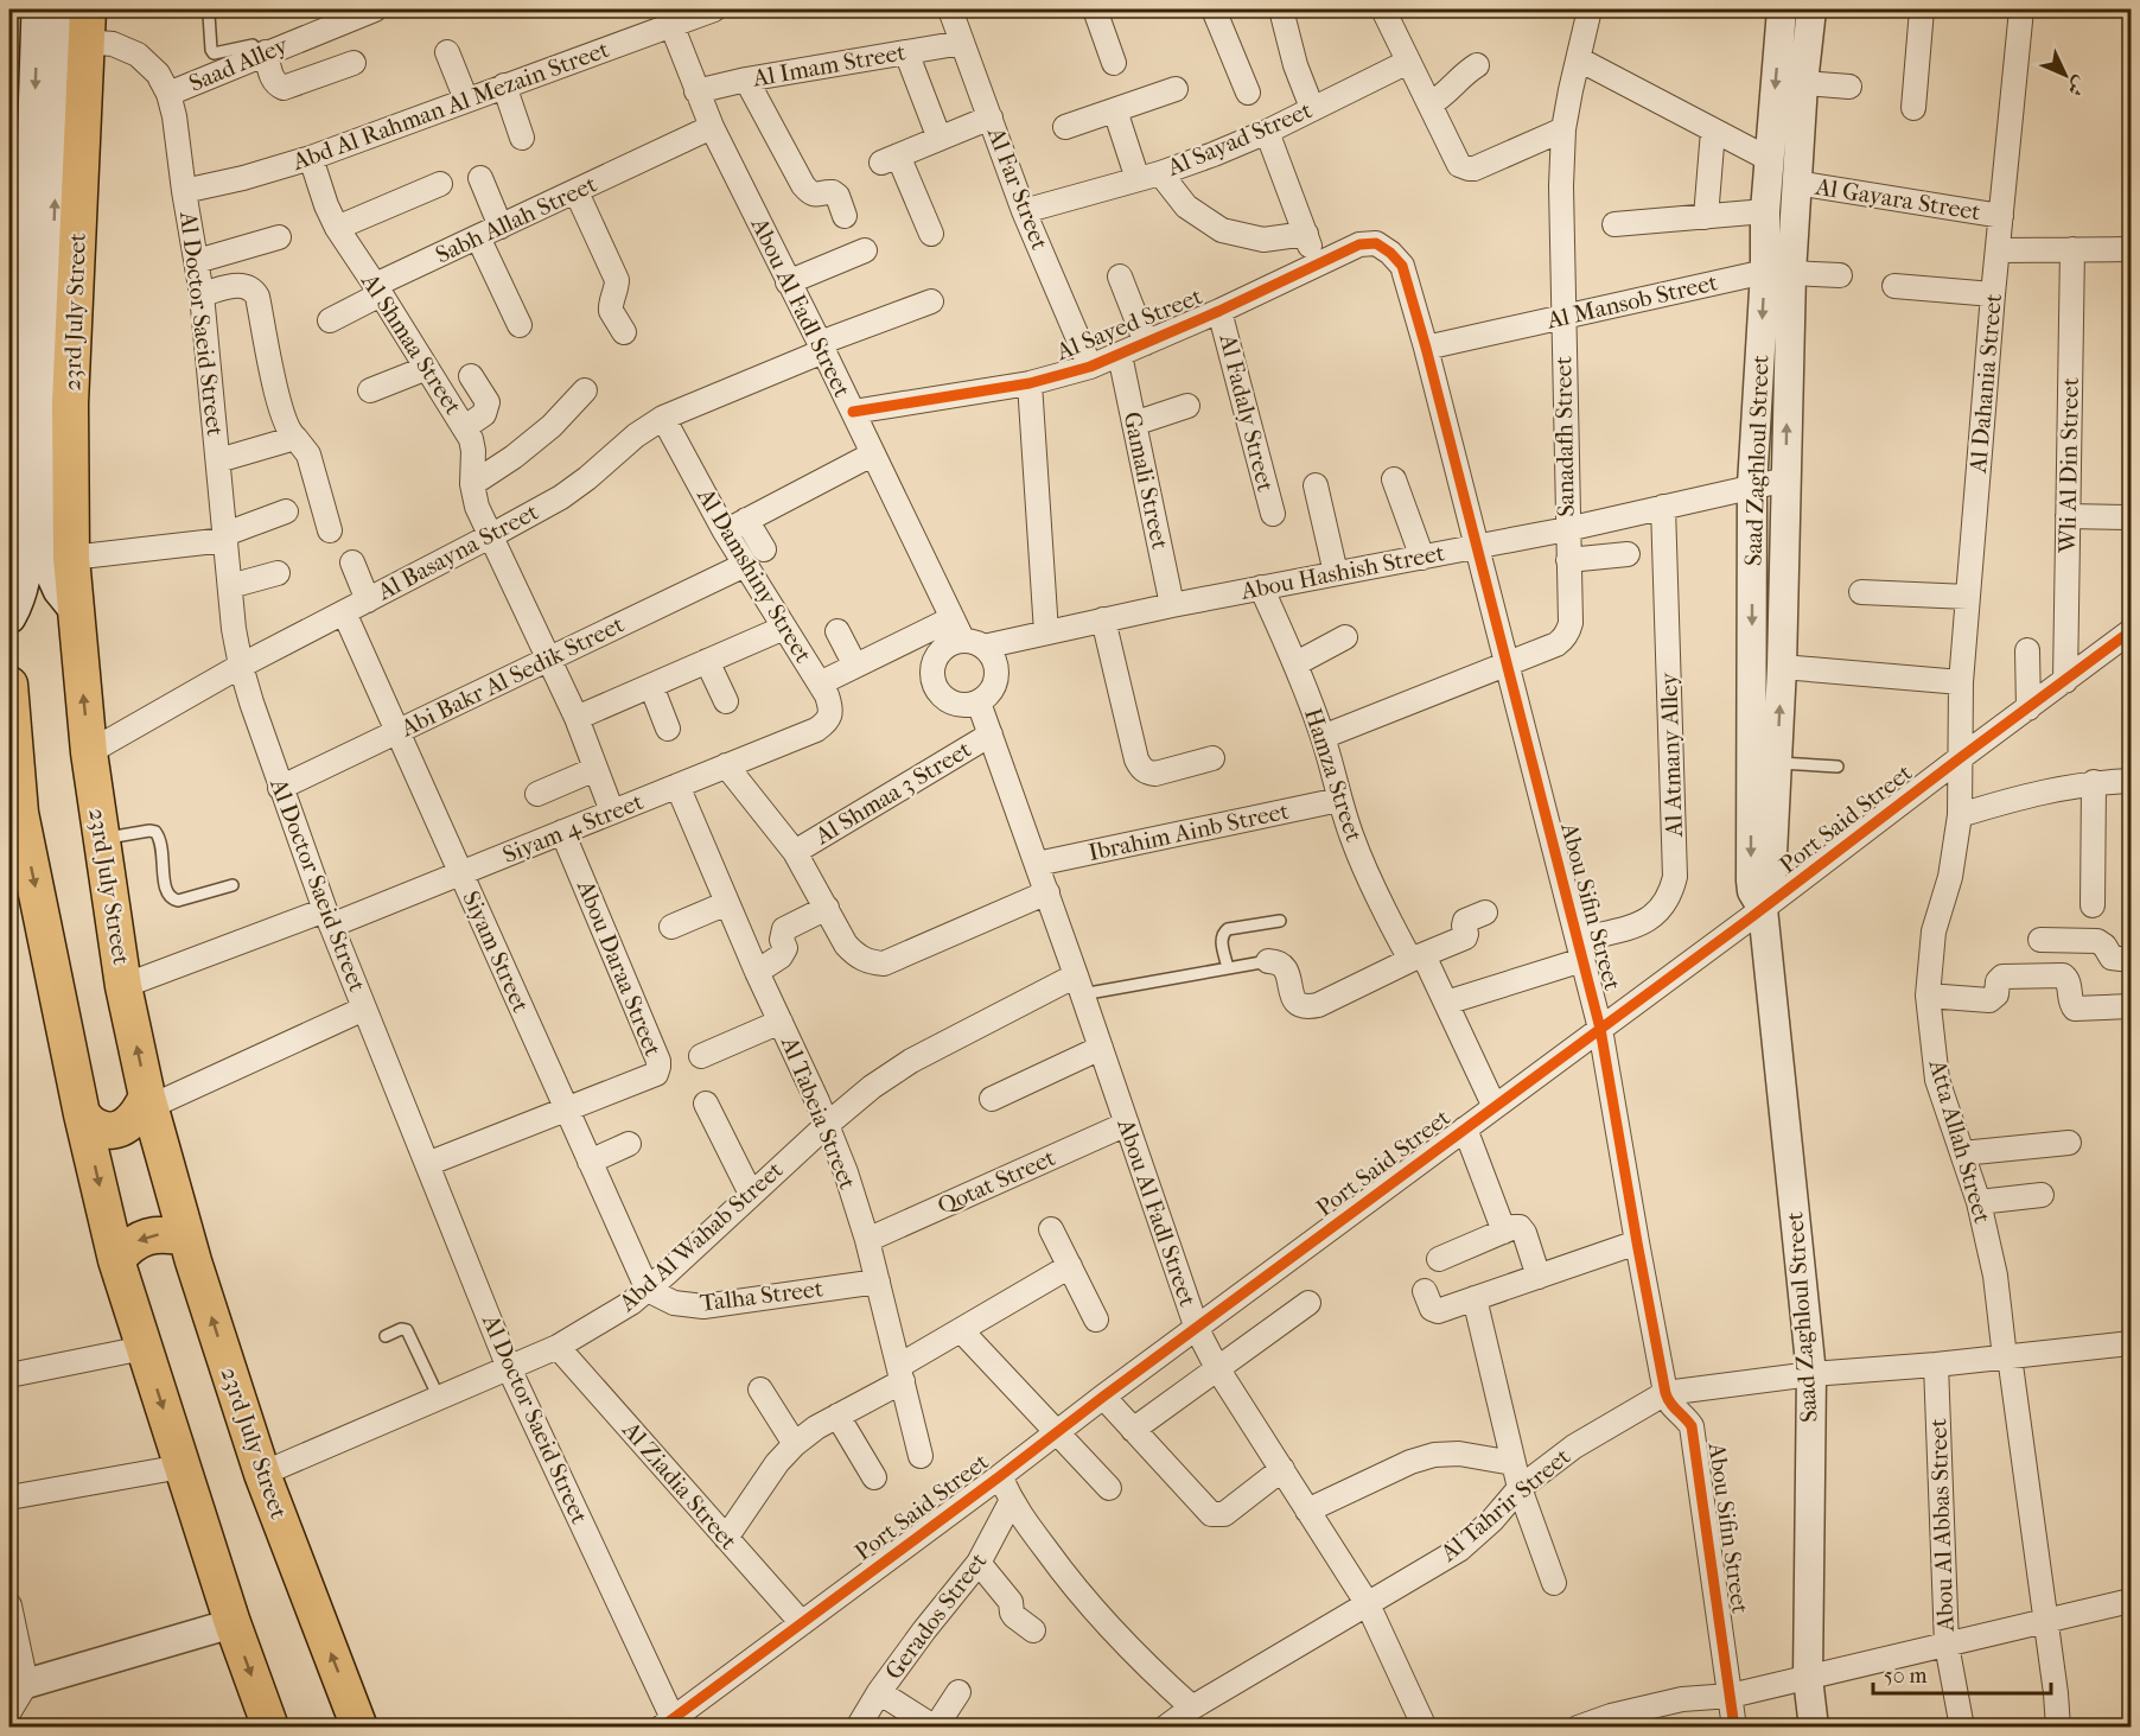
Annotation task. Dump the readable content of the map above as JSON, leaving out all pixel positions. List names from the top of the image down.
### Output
{
  "streets": {
    "main road": ["23rd July Street"],
    "street": [
      "Saad Alley",
      "Al Imam Street",
      "Abd Al Rahman Al Mezain Street",
      "Al Sayad Street",
      "Al Far Street",
      "Al Gayara Street",
      "Sabh Allah Street",
      "Al Mansob Street",
      "Abou Al Fadl Street",
      "Al Doctor Saeid Street",
      "Al Sayed Street",
      "Al Shmaa Street",
      "Al Dahania Street",
      "Al Fadaly Street",
      "Sanadafh Street",
      "Saad Zaghloul Street",
      "Wli Al Din Street",
      "Gamali Street",
      "Al Basayna Street",
      "Abou Hashish Street",
      "Al Damshiny Street",
      "Abi Bakr Al Sedik Street",
      "Al Atmany Alley",
      "Hamza Street",
      "Al Shmaa 3 Street",
      "Port Said Street",
      "Siyam 4 Street",
      "Ibrahim Ainb Street",
      "Abou Sifin Street",
      "Siyam Street",
      "Abou Daraa Street",
      "Al Tabeia Street",
      "Atta Allah Street",
      "Qotat Street",
      "Abd Al Wahab Street",
      "Talha Street",
      "Al Ziadia Street",
      "Al Tahrir Street",
      "Abou Al Abbas Street",
      "Gerados Street"
    ]
  },
  "crossings": [
    ["Saad Alley", "Al Doctor Saeid Street"],
    ["Al Imam Street", "Al Far Street"],
    ["Al Imam Street", "Abou Al Fadl Street"],
    ["Abd Al Rahman Al Mezain Street", "Abou Al Fadl Street"],
    ["Abd Al Rahman Al Mezain Street", "Al Doctor Saeid Street"],
    ["Abd Al Rahman Al Mezain Street", "Al Shmaa Street"],
    ["Al Sayad Street", "Al Far Street"],
    ["Al Far Street", "Al Sayed Street"],
    ["Al Gayara Street", "Al Dahania Street"],
    ["Al Gayara Street", "Saad Zaghloul Street"],
    ["Al Gayara Street", "Wli Al Din Street"],
    ["Sabh Allah Street", "Abou Al Fadl Street"],
    ["Sabh Allah Street", "Al Shmaa Street"],
    ["Al Mansob Street", "Sanadafh Street"],
    ["Al Mansob Street", "Saad Zaghloul Street"],
    ["Al Mansob Street", "Abou Sifin Street"],
    ["Abou Al Fadl Street", "Al Sayed Street"],
    ["Abou Al Fadl Street", "Al Basayna Street"],
    ["Abou Al Fadl Street", "Abou Hashish Street"],
    ["Abou Al Fadl Street", "Al Shmaa 3 Street"],
    ["Abou Al Fadl Street", "Port Said Street"],
    ["Abou Al Fadl Street", "Ibrahim Ainb Street"],
    ["Abou Al Fadl Street", "Qotat Street"],
    ["Abou Al Fadl Street", "Abd Al Wahab Street"],
    ["Abou Al Fadl Street", "Al Tahrir Street"],
    ["23rd July Street", "Al Doctor Saeid Street"],
    ["23rd July Street", "Al Basayna Street"],
    ["23rd July Street", "Siyam 4 Street"],
    ["23rd July Street", "Abd Al Wahab Street"],
    ["Al Doctor Saeid Street", "Al Basayna Street"],
    ["Al Doctor Saeid Street", "Abi Bakr Al Sedik Street"],
    ["Al Doctor Saeid Street", "Port Said Street"],
    ["Al Doctor Saeid Street", "Siyam 4 Street"],
    ["Al Doctor Saeid Street", "Abou Daraa Street"],
    ["Al Doctor Saeid Street", "Abd Al Wahab Street"],
    ["Al Sayed Street", "Al Fadaly Street"],
    ["Al Sayed Street", "Gamali Street"],
    ["Al Sayed Street", "Abou Sifin Street"],
    ["Al Shmaa Street", "Al Basayna Street"],
    ["Al Shmaa Street", "Abi Bakr Al Sedik Street"],
    ["Al Shmaa Street", "Siyam 4 Street"],
    ["Al Dahania Street", "Port Said Street"],
    ["Al Dahania Street", "Atta Allah Street"],
    ["Sanadafh Street", "Abou Hashish Street"],
    ["Sanadafh Street", "Hamza Street"],
    ["Sanadafh Street", "Abou Sifin Street"],
    ["Saad Zaghloul Street", "Abou Hashish Street"],
    ["Saad Zaghloul Street", "Port Said Street"],
    ["Saad Zaghloul Street", "Al Tahrir Street"],
    ["Wli Al Din Street", "Port Said Street"],
    ["Gamali Street", "Abou Hashish Street"],
    ["Al Basayna Street", "Al Damshiny Street"],
    ["Al Basayna Street", "Siyam Street"],
    ["Abou Hashish Street", "Al Atmany Alley"],
    ["Abou Hashish Street", "Hamza Street"],
    ["Abou Hashish Street", "Abou Sifin Street"],
    ["Al Damshiny Street", "Abi Bakr Al Sedik Street"],
    ["Al Damshiny Street", "Siyam 4 Street"],
    ["Abi Bakr Al Sedik Street", "Siyam Street"],
    ["Al Atmany Alley", "Hamza Street"],
    ["Al Atmany Alley", "Abou Sifin Street"],
    ["Hamza Street", "Port Said Street"],
    ["Hamza Street", "Ibrahim Ainb Street"],
    ["Port Said Street", "Abou Sifin Street"],
    ["Port Said Street", "Atta Allah Street"],
    ["Port Said Street", "Al Ziadia Street"],
    ["Siyam 4 Street", "Siyam Street"],
    ["Siyam 4 Street", "Abou Daraa Street"],
    ["Siyam 4 Street", "Al Tabeia Street"],
    ["Abou Sifin Street", "Al Tahrir Street"],
    ["Siyam Street", "Abou Daraa Street"],
    ["Siyam Street", "Abd Al Wahab Street"],
    ["Siyam Street", "Talha Street"],
    ["Al Tabeia Street", "Qotat Street"],
    ["Al Tabeia Street", "Abd Al Wahab Street"],
    ["Al Tabeia Street", "Talha Street"],
    ["Atta Allah Street", "Al Tahrir Street"],
    ["Abd Al Wahab Street", "Talha Street"],
    ["Abd Al Wahab Street", "Al Ziadia Street"],
    ["Al Tahrir Street", "Abou Al Abbas Street"]
  ],
  "scale_bar": "50 m",
  "north": "bottom right"
}
